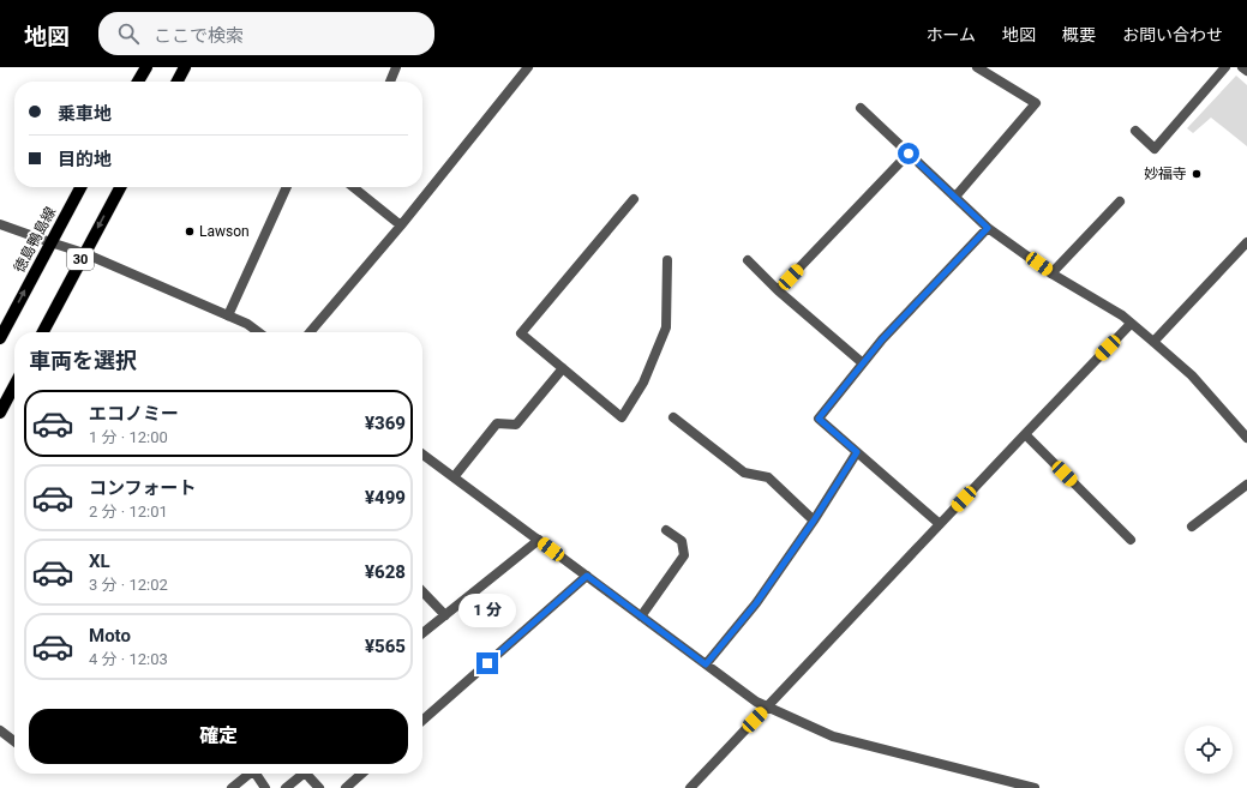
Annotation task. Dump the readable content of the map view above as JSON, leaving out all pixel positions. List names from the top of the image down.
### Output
{
  "streets": {
    "main road": ["徳島鴨島線", "30"]
  },
  "places": ["妙福寺", "Lawson"],
  "page": {
    "header": "地図",
    "search": "ここで検索",
    "nav": [
      "ホーム",
      "地図",
      "概要",
      "お問い合わせ"
    ],
    "banner": ["乗車地", "目的地"],
    "heading": "車両を選択",
    "list": [
      {
        "name": "エコノミー",
        "note": "1 分 · 12:00",
        "value": "¥369"
      },
      {
        "name": "コンフォート",
        "note": "2 分 · 12:01",
        "value": "¥499"
      },
      {
        "name": "XL",
        "note": "3 分 · 12:02",
        "value": "¥628"
      },
      {
        "name": "Moto",
        "note": "4 分 · 12:03",
        "value": "¥565"
      }
    ],
    "bubble": "1 分",
    "buttons": "確定"
  }
}
